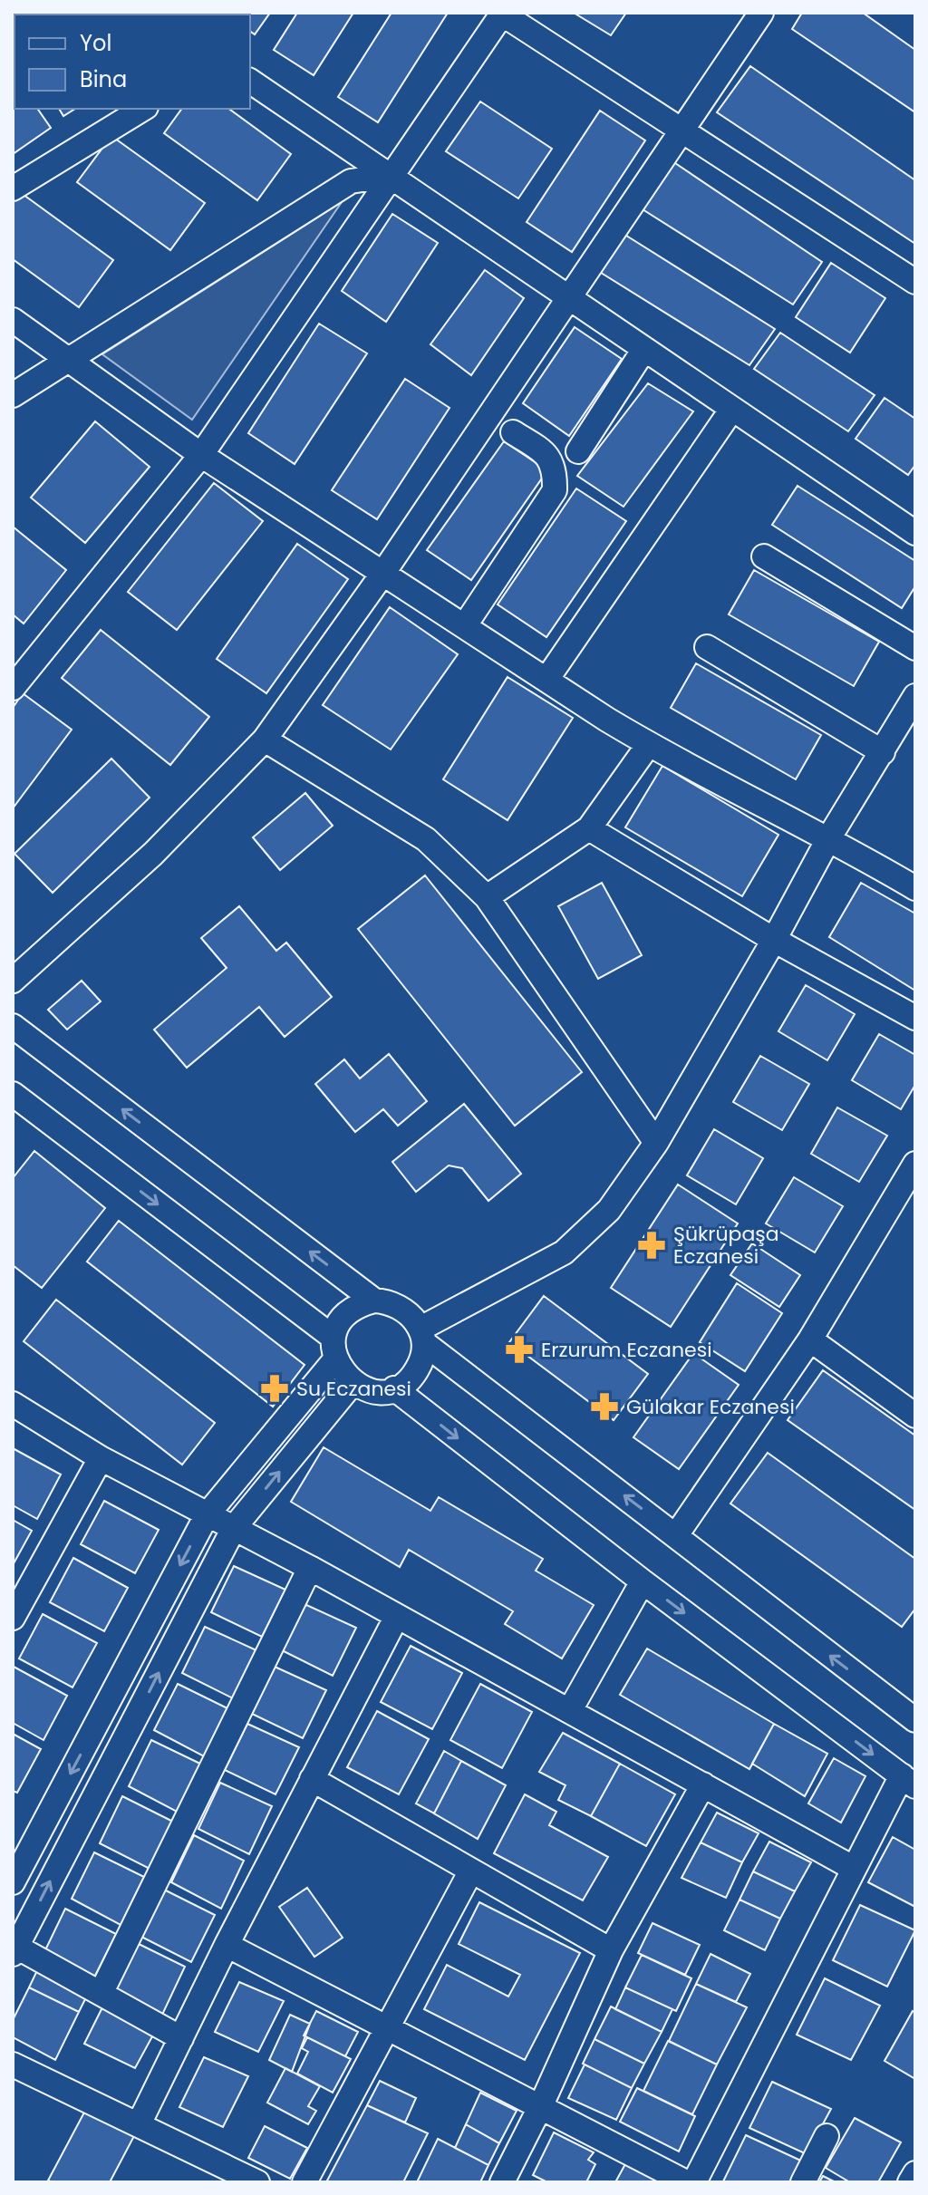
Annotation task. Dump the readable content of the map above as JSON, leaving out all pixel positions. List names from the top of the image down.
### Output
{
  "places": {
    "pharmacy": [
      "Şükrüpaşa Eczanesi",
      "Erzurum Eczanesi",
      "Su Eczanesi",
      "Gülakar Eczanesi"
    ]
  },
  "legend": ["Yol", "Bina"]
}
